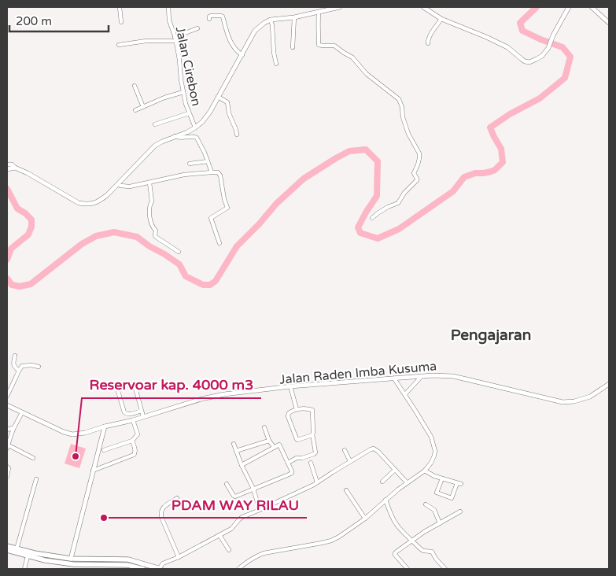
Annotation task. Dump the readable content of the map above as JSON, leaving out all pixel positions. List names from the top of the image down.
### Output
{
  "streets": {
    "street": ["Jalan Cirebon", "Jalan Raden Imba Kusuma"]
  },
  "districts": ["Pengajaran"],
  "places": ["Reservoar kap. 4000 m3", "PDAM WAY RILAU"],
  "scale_bar": "200 m"
}
